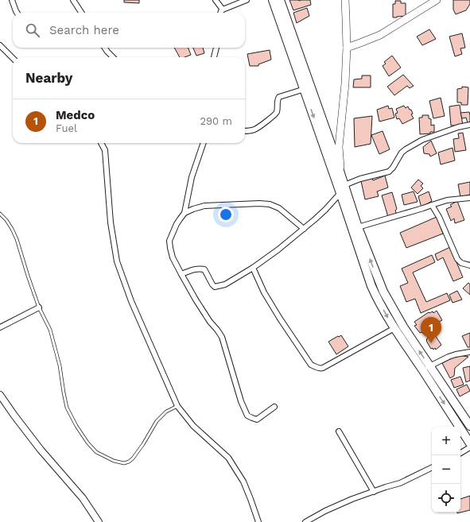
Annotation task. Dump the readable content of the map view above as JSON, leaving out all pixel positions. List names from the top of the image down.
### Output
{
  "page": {
    "search": "Search here",
    "heading": "Nearby",
    "list": [
      {
        "mark": "1",
        "name": "Medco",
        "note": "Fuel",
        "value": "290 m"
      }
    ],
    "pins": "1",
    "map_buttons": ["+", "−"]
  }
}
